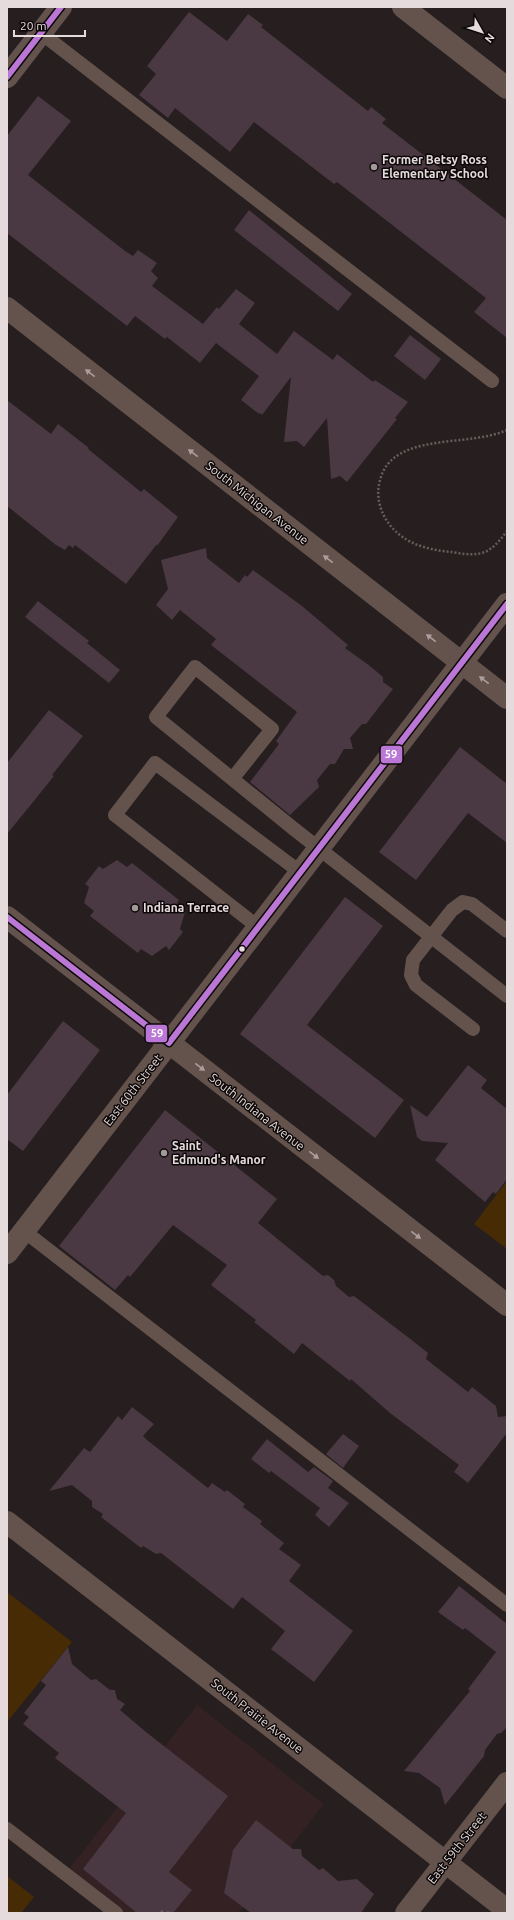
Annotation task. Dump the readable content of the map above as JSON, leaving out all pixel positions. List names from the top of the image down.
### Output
{
  "streets": {
    "street": [
      "South Michigan Avenue",
      "East 60th Street",
      "South Indiana Avenue",
      "South Prairie Avenue",
      "East 59th Street"
    ]
  },
  "crossings": [
    ["South Michigan Avenue", "East 60th Street"],
    ["East 60th Street", "South Indiana Avenue"],
    ["South Prairie Avenue", "East 59th Street"]
  ],
  "one_way": ["South Michigan Avenue", "South Indiana Avenue"],
  "places": ["Former Betsy Ross Elementary School", "Indiana Terrace", "Saint Edmund's Manor"],
  "lines": ["transit line 59"],
  "scale_bar": "20 m",
  "north": "bottom right"
}
